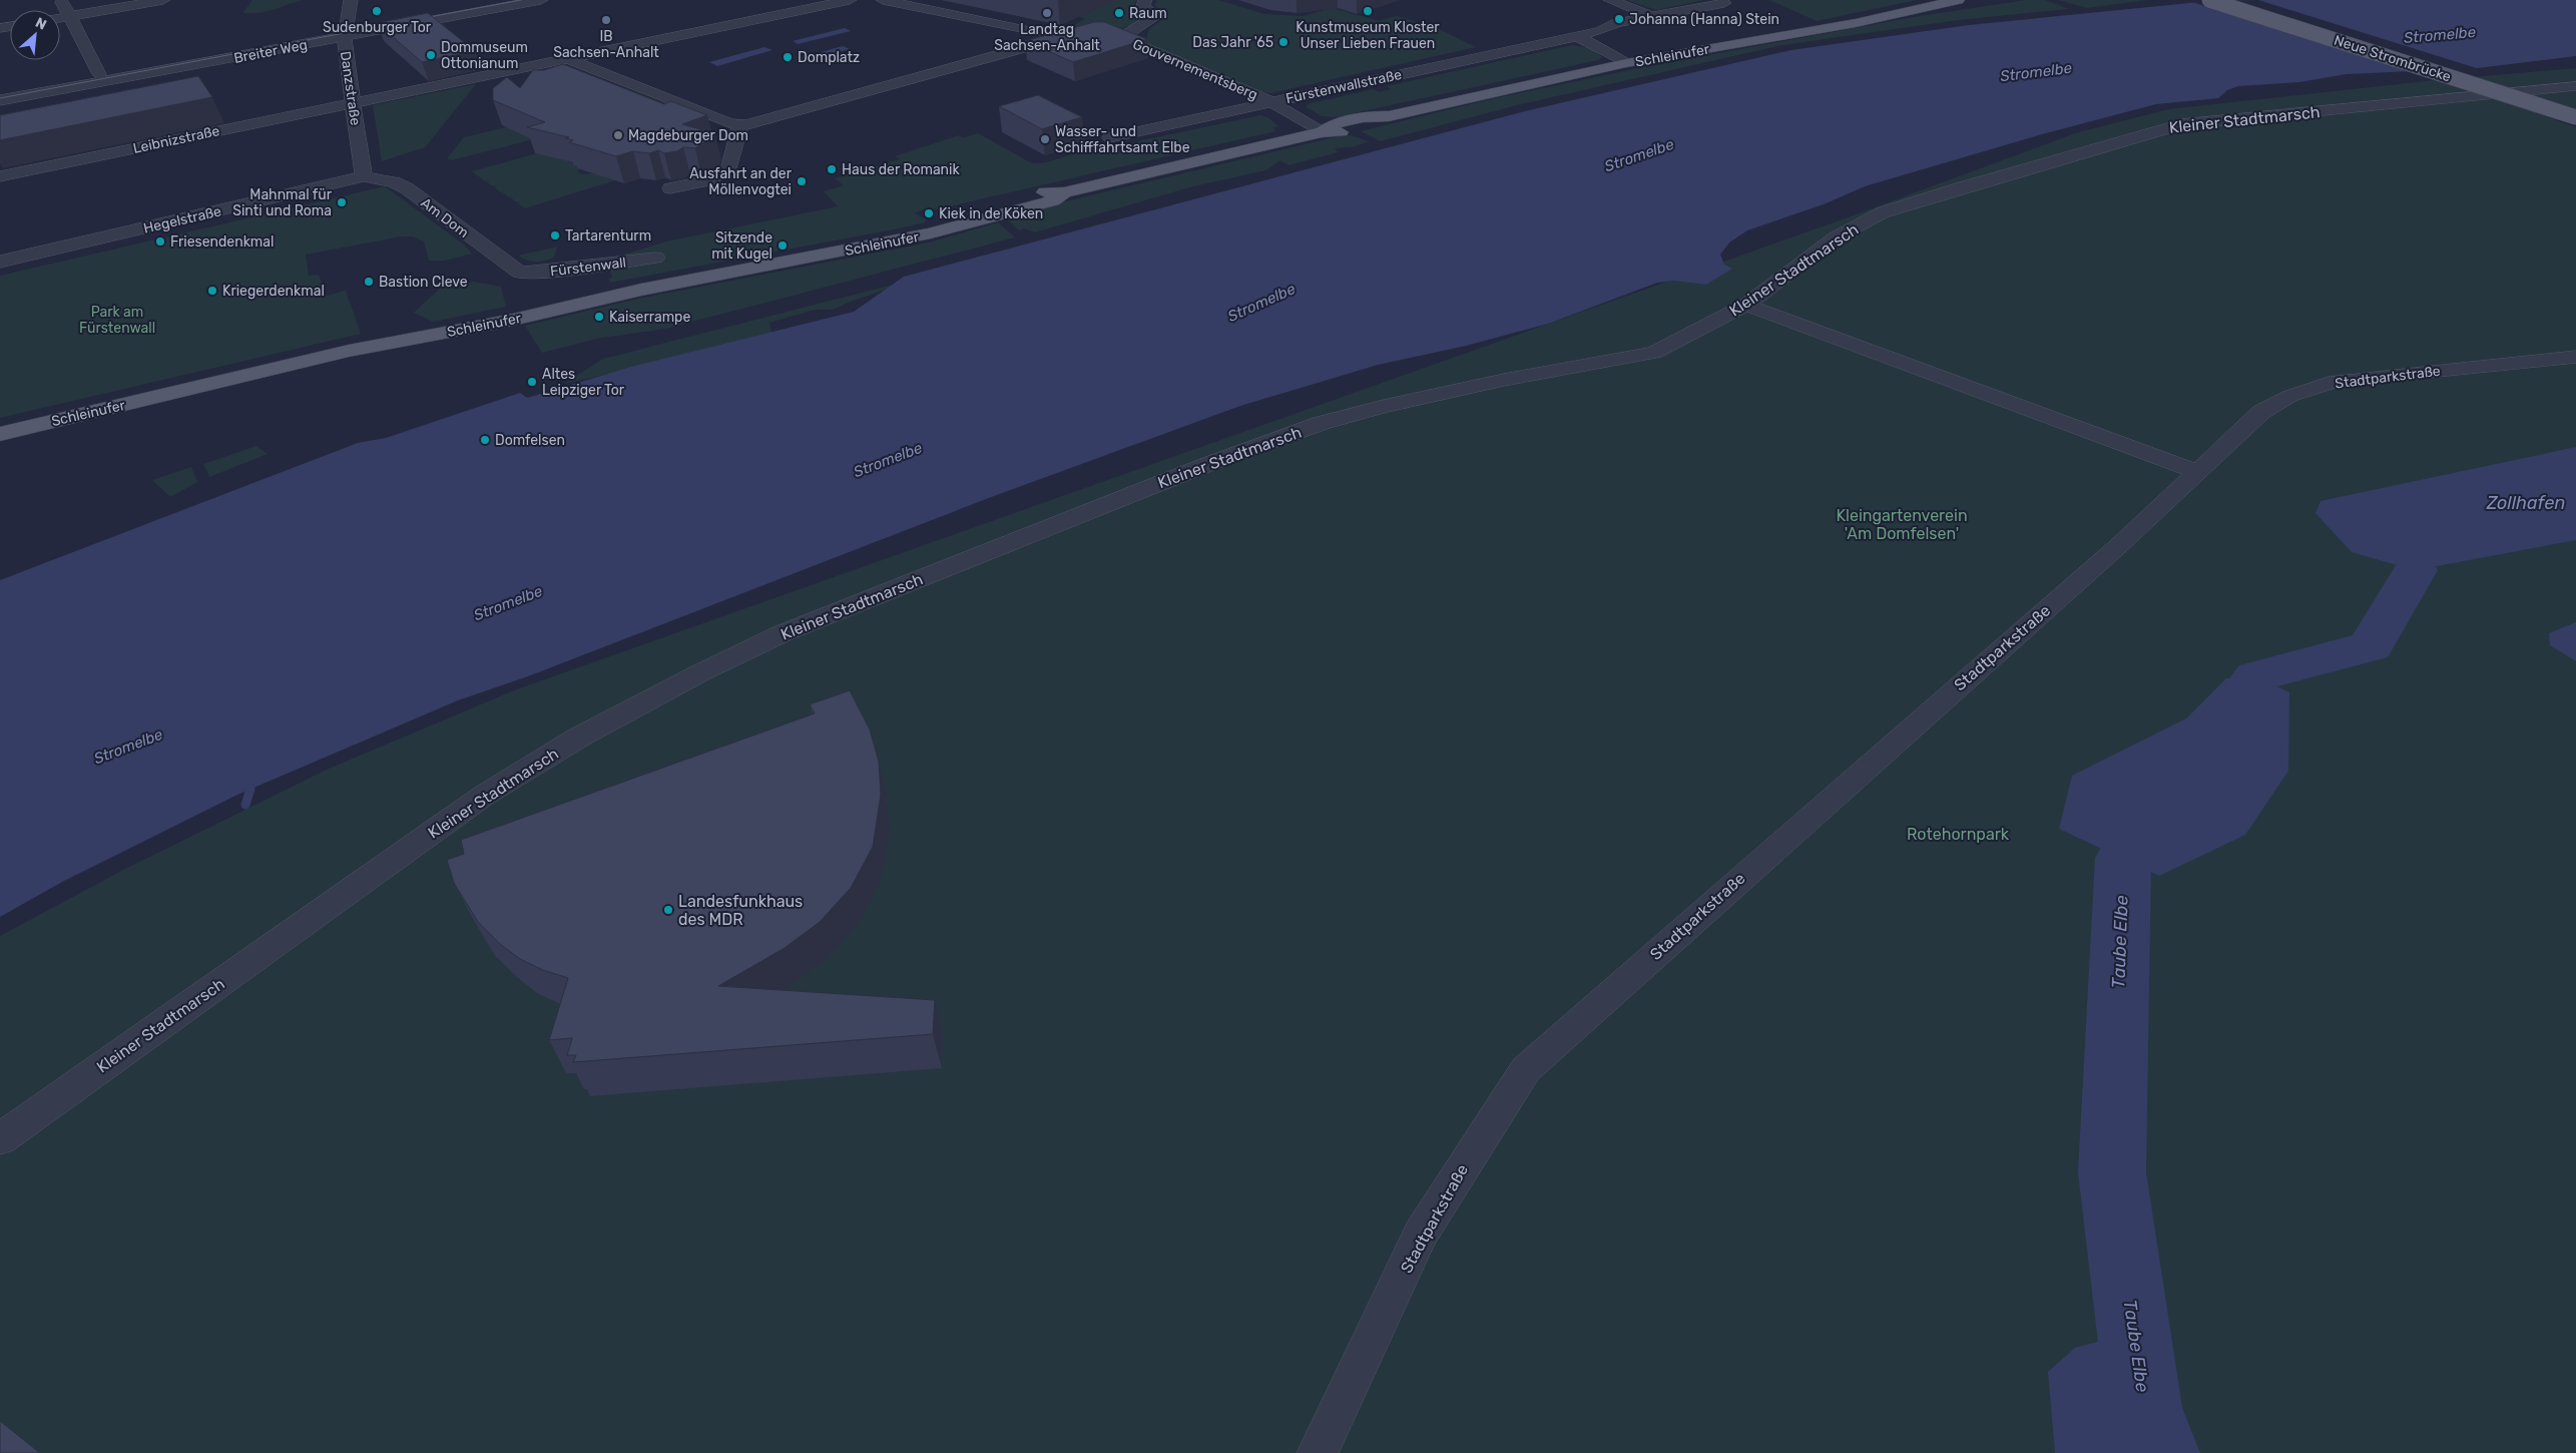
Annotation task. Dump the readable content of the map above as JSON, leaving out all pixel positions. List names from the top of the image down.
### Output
{
  "streets": {
    "main road": ["Schleinufer", "Neue Strombrücke"],
    "street": [
      "Breiter Weg",
      "Gouvernementsberg",
      "Fürstenwallstraße",
      "Danzstraße",
      "Kleiner Stadtmarsch",
      "Leibnizstraße",
      "Am Dom",
      "Hegelstraße",
      "Fürstenwall",
      "Stadtparkstraße"
    ]
  },
  "crossings": [
    ["Breiter Weg", "Danzstraße"],
    ["Schleinufer", "Gouvernementsberg"],
    ["Gouvernementsberg", "Fürstenwallstraße"],
    ["Danzstraße", "Leibnizstraße"],
    ["Danzstraße", "Am Dom"],
    ["Danzstraße", "Hegelstraße"],
    ["Am Dom", "Hegelstraße"],
    ["Am Dom", "Fürstenwall"]
  ],
  "water": ["Stromelbe", "Zollhafen", "Taube Elbe"],
  "parks": ["Park am Fürstenwall", "Kleingartenverein 'Am Domfelsen'", "Rotehornpark"],
  "places": [
    "Sudenburger Tor",
    "Kunstmuseum Kloster Unser Lieben Frauen",
    "Landtag Sachsen-Anhalt",
    "Raum",
    "Johanna (Hanna) Stein",
    "IB Sachsen-Anhalt",
    "Das Jahr '65",
    "Dommuseum Ottonianum",
    "Domplatz",
    "Magdeburger Dom",
    "Wasser- und Schifffahrtsamt Elbe",
    "Haus der Romanik",
    "Ausfahrt an der Möllenvogtei",
    "Mahnmal für Sinti und Roma",
    "Kiek in de Köken",
    "Tartarenturm",
    "Friesendenkmal",
    "Sitzende mit Kugel",
    "Bastion Cleve",
    "Kriegerdenkmal",
    "Kaiserrampe",
    "Altes Leipziger Tor",
    "Domfelsen",
    "Landesfunkhaus des MDR"
  ],
  "north": "top right"
}
